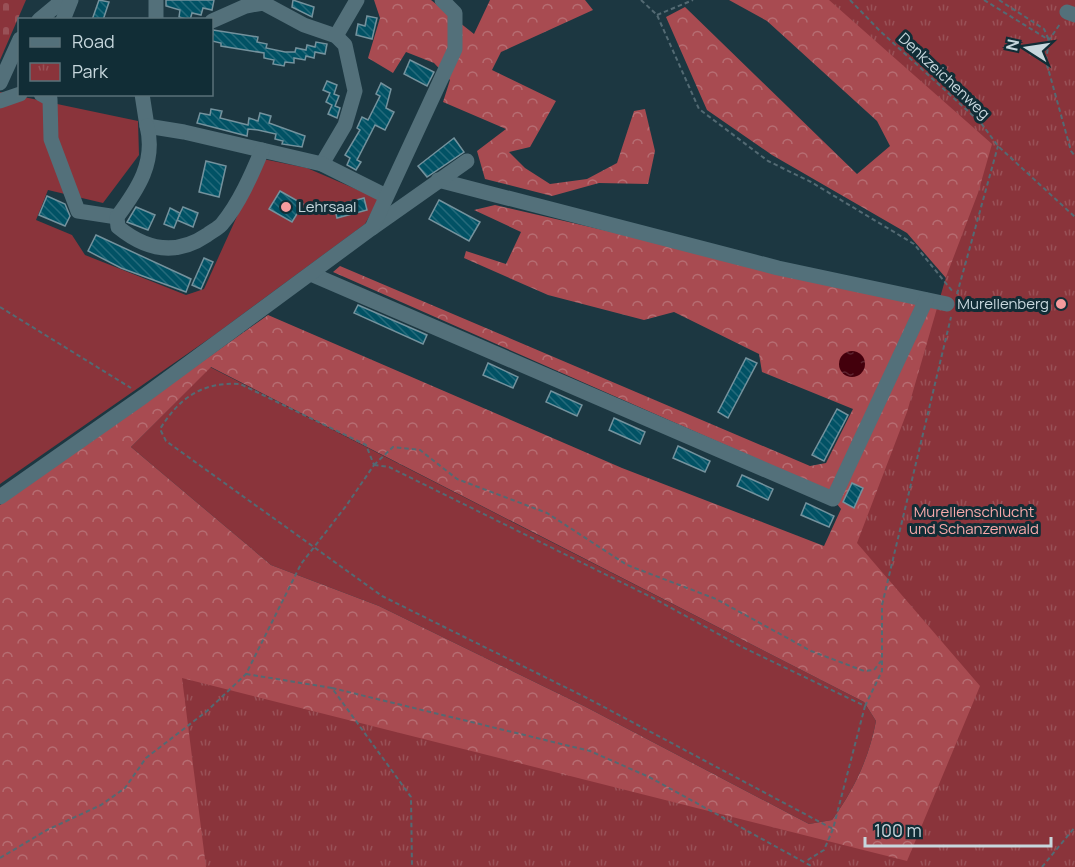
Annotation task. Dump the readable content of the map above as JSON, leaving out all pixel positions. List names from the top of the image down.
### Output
{
  "streets": {
    "path": ["Denkzeichenweg"]
  },
  "parks": ["Murellenschlucht und Schanzenwald"],
  "places": ["Lehrsaal", "Murellenberg"],
  "legend": ["Road", "Park"],
  "scale_bar": "100 m",
  "north": "left"
}
